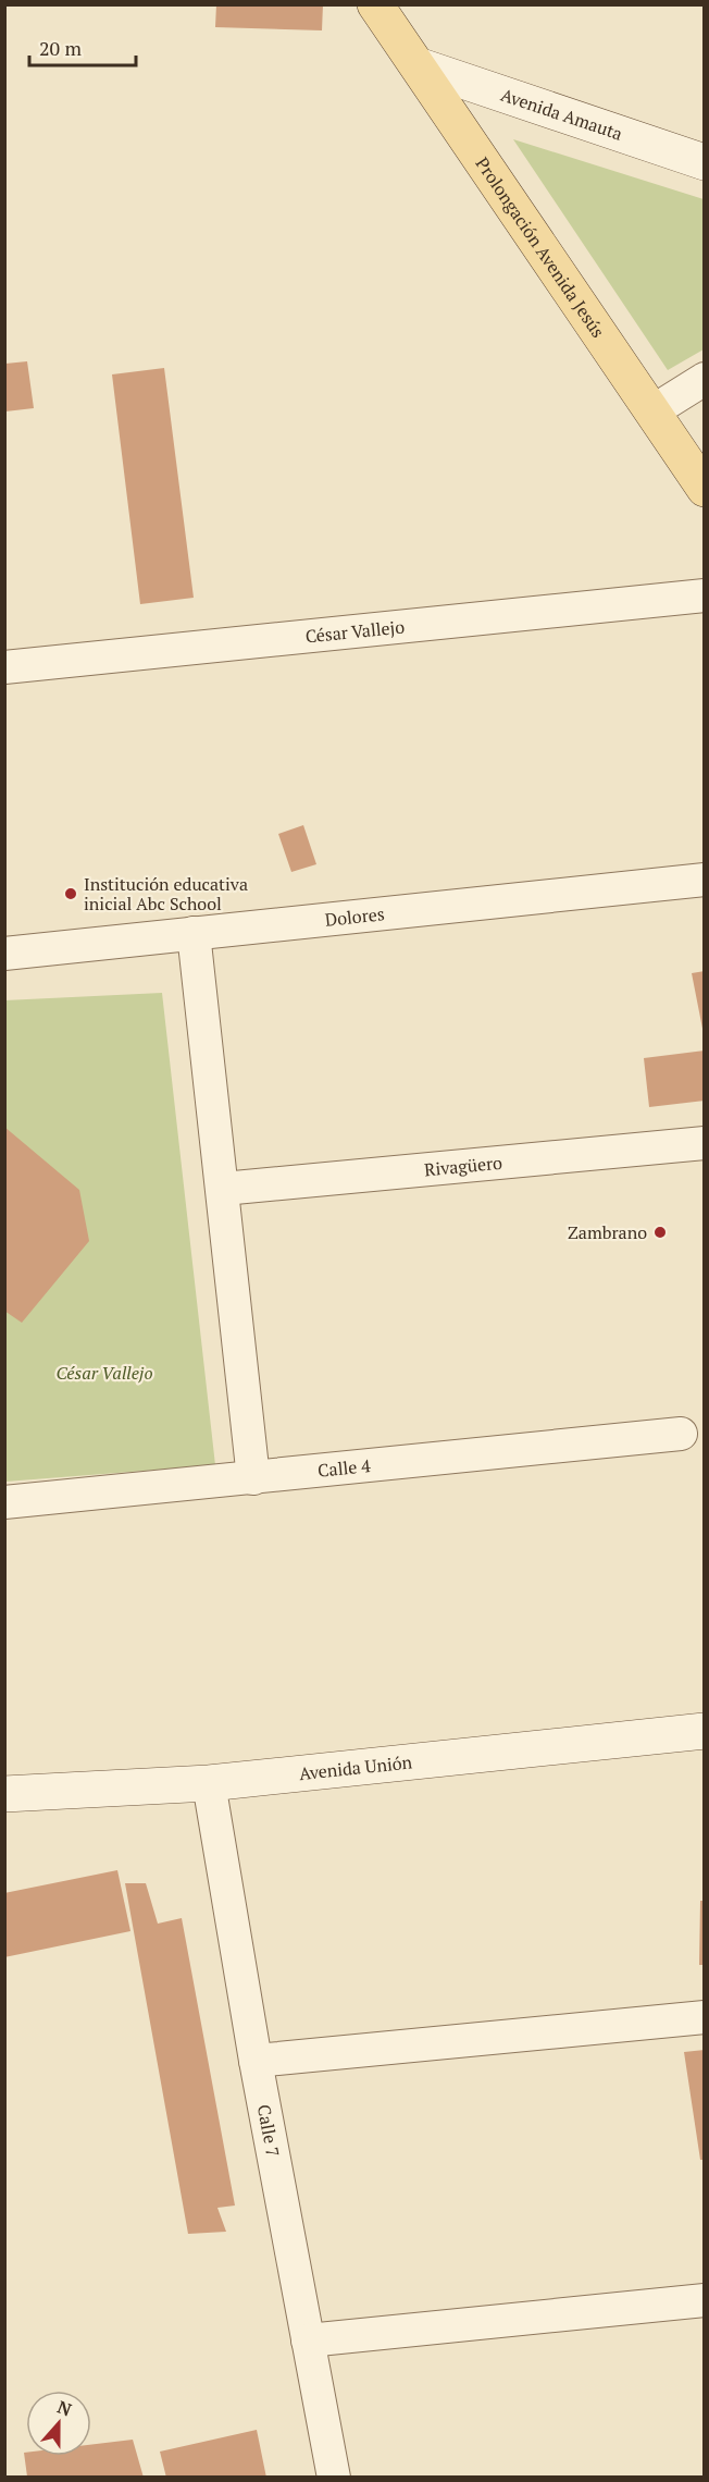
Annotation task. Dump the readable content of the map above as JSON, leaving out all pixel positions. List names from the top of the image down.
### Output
{
  "streets": {
    "main road": ["Prolongación Avenida Jesús"],
    "street": [
      "Avenida Amauta",
      "César Vallejo",
      "Dolores",
      "Rivagüero",
      "Calle 4",
      "Avenida Unión",
      "Calle 7"
    ]
  },
  "crossings": [
    ["Avenida Amauta", "Prolongación Avenida Jesús"],
    ["Avenida Unión", "Calle 7"]
  ],
  "parks": ["César Vallejo"],
  "places": ["Institución educativa inicial Abc School", "Zambrano"],
  "scale_bar": "20 m",
  "north": "top"
}
